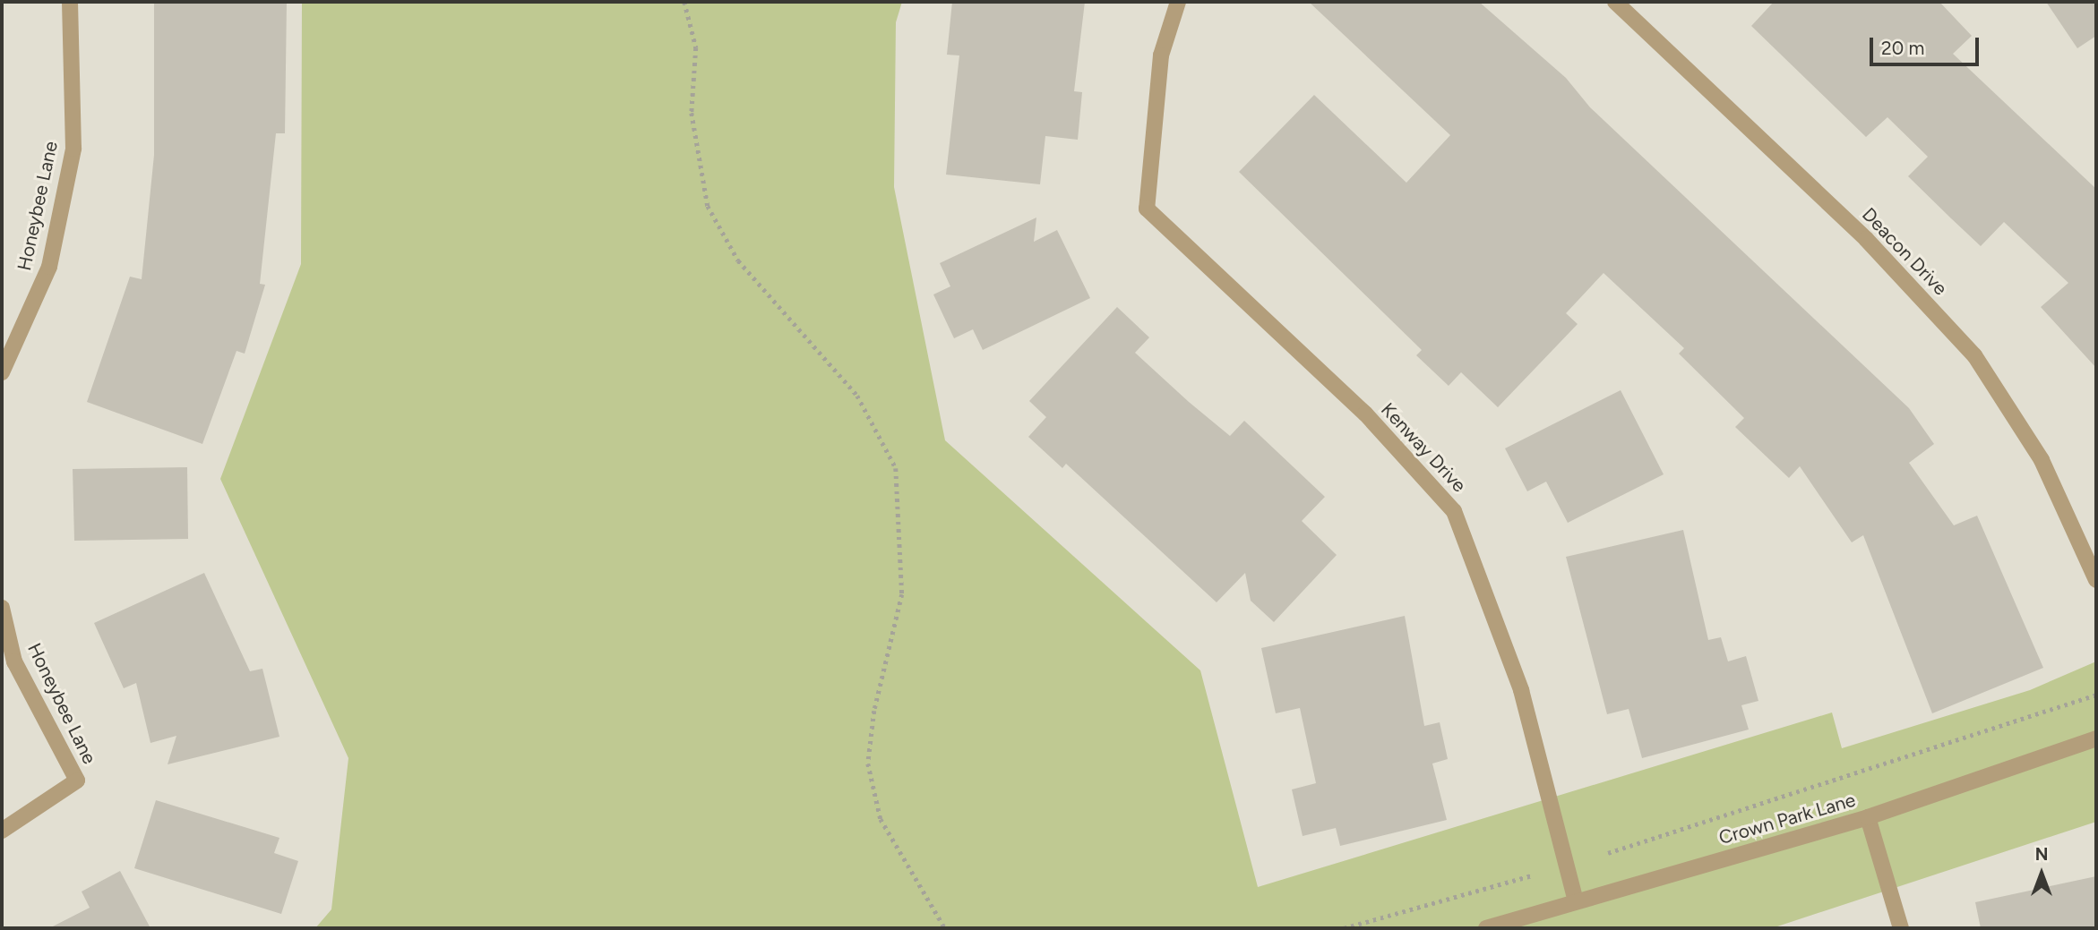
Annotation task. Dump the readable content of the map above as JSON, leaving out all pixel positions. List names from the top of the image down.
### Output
{
  "streets": {
    "street": [
      "Honeybee Lane",
      "Deacon Drive",
      "Kenway Drive",
      "Crown Park Lane"
    ]
  },
  "crossings": [
    ["Kenway Drive", "Crown Park Lane"]
  ],
  "scale_bar": "20 m",
  "north": "top"
}
